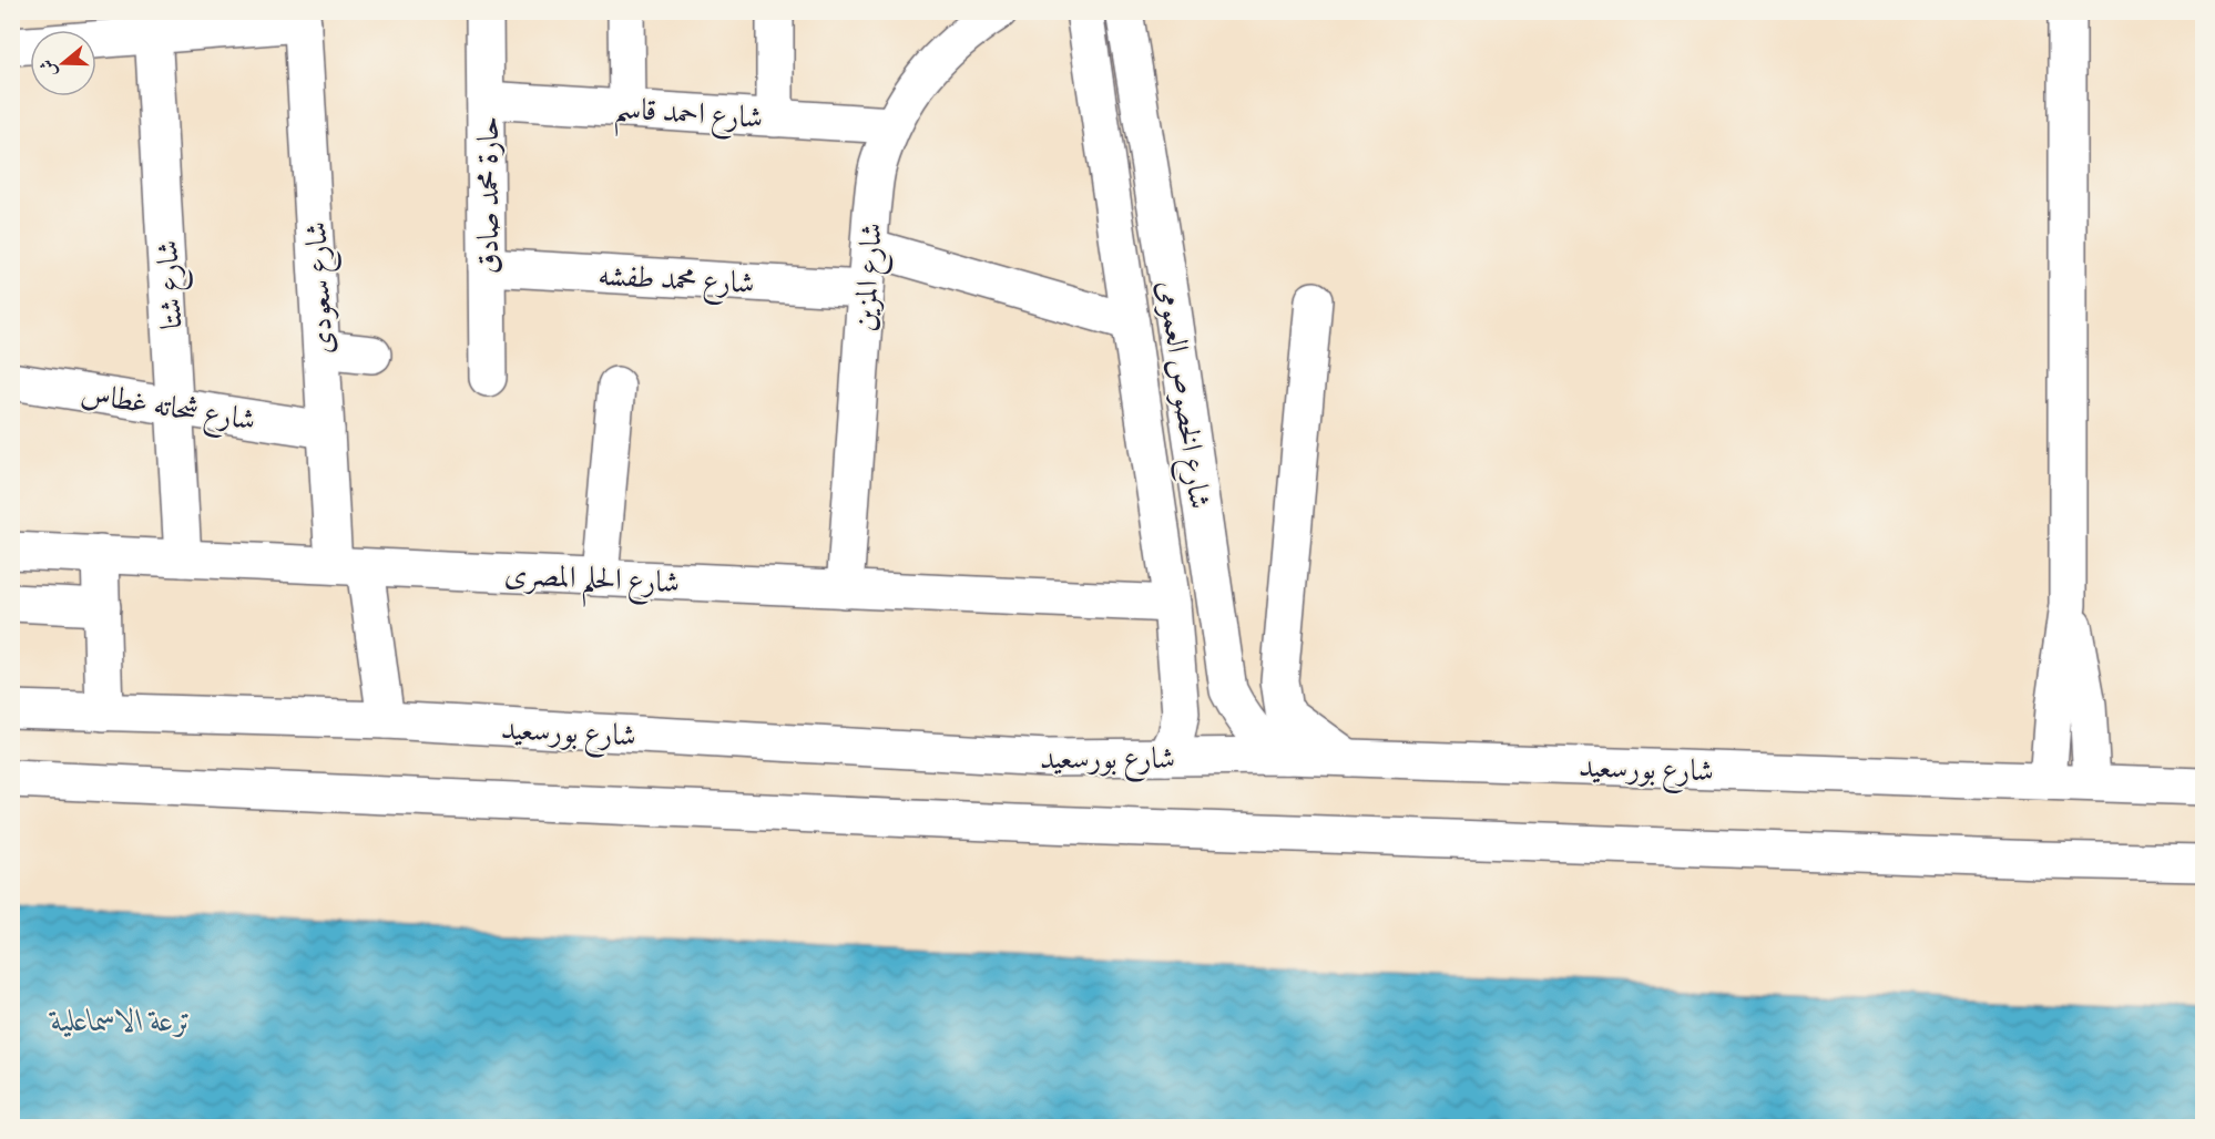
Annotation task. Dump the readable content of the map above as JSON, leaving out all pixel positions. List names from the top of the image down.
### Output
{
  "streets": {
    "street": [
      "شارع احمد قاسم",
      "حارة محمد صادق",
      "شارع المزين",
      "شارع محمد طفشه",
      "شارع شتا",
      "شارع سعودى",
      "شارع الخصوص العمومى",
      "شارع شحاته غطاس",
      "شارع الحلم المصرى",
      "شارع بورسعيد"
    ]
  },
  "crossings": [
    ["شارع احمد قاسم", "حارة محمد صادق"],
    ["شارع احمد قاسم", "شارع المزين"],
    ["حارة محمد صادق", "شارع محمد طفشه"],
    ["شارع المزين", "شارع محمد طفشه"],
    ["شارع المزين", "شارع الحلم المصرى"],
    ["شارع شتا", "شارع شحاته غطاس"],
    ["شارع شتا", "شارع الحلم المصرى"],
    ["شارع سعودى", "شارع شحاته غطاس"],
    ["شارع سعودى", "شارع الحلم المصرى"],
    ["شارع سعودى", "شارع بورسعيد"],
    ["شارع الخصوص العمومى", "شارع الحلم المصرى"],
    ["شارع الخصوص العمومى", "شارع بورسعيد"]
  ],
  "water": ["ترعة الاسماعلية"],
  "north": "left"
}
